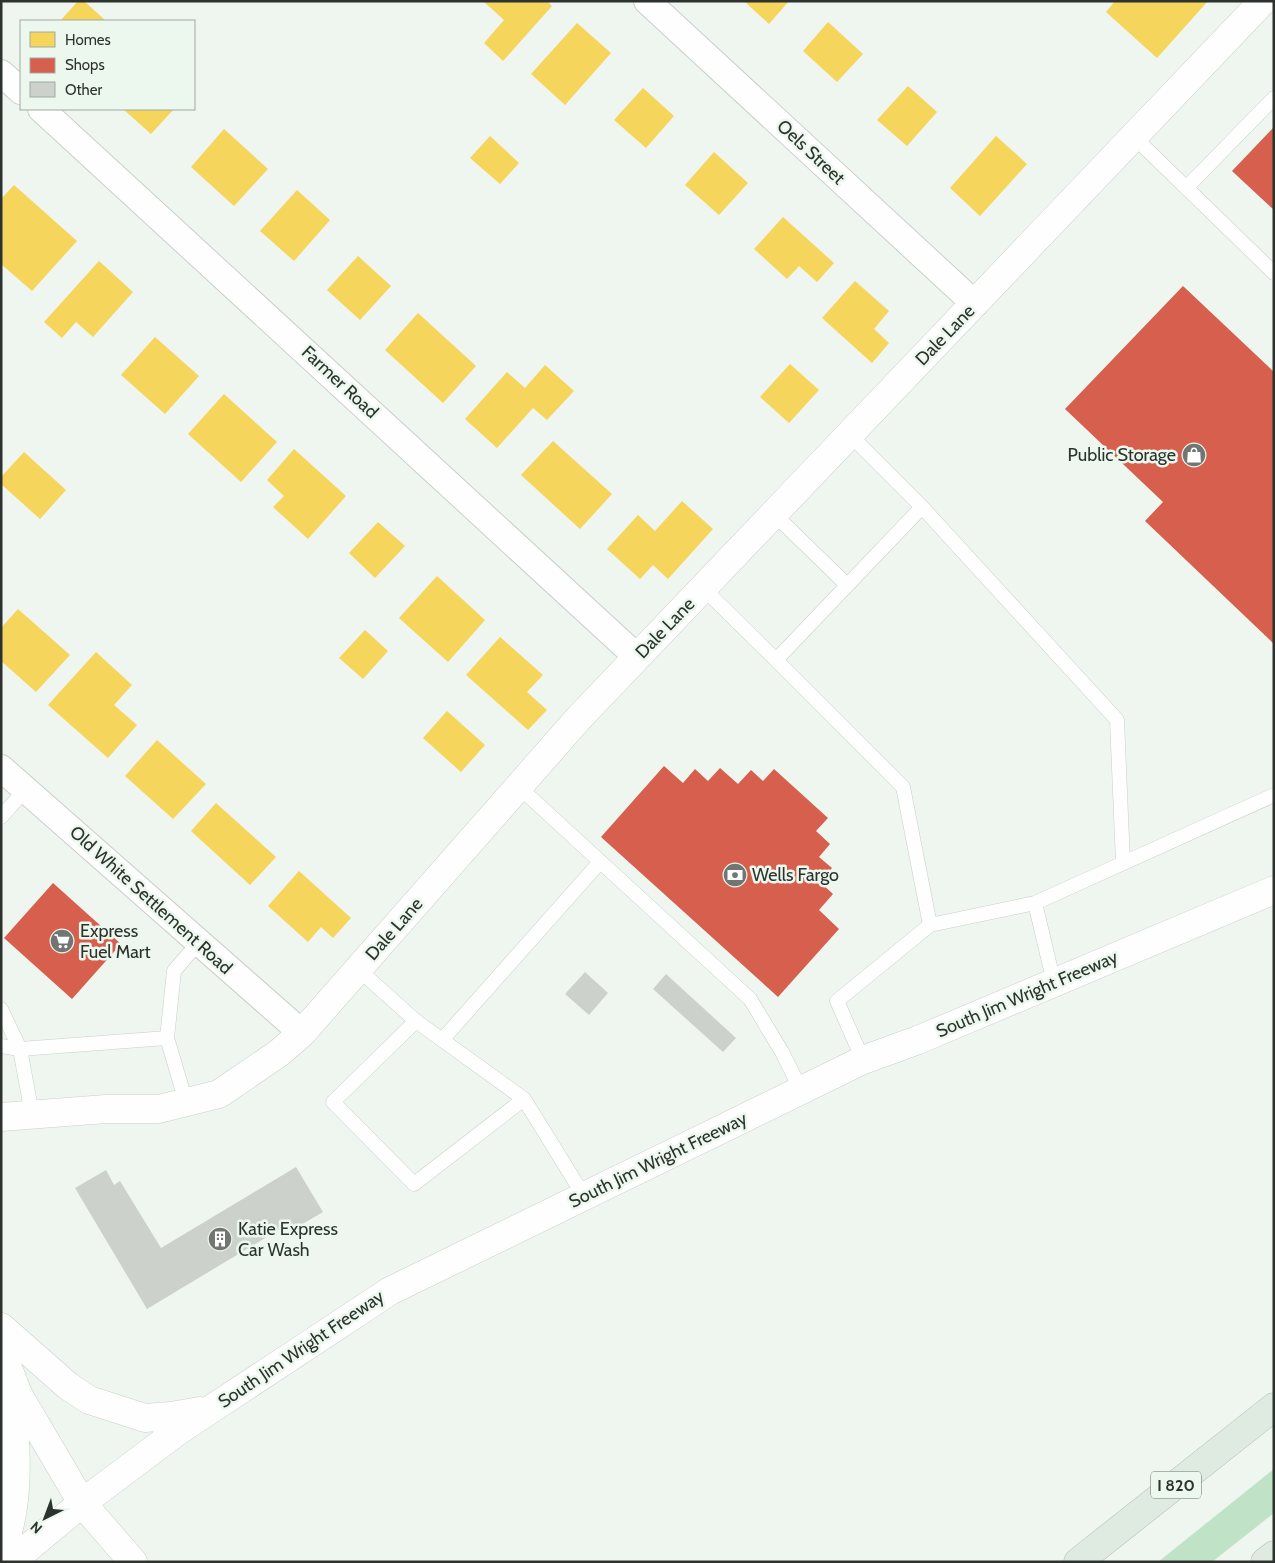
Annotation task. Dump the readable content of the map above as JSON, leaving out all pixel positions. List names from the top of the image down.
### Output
{
  "streets": {
    "highway": ["I 820"],
    "main road": ["Dale Lane", "South Jim Wright Freeway"],
    "street": ["Oels Street", "Farmer Road", "Old White Settlement Road"]
  },
  "crossings": [
    ["Oels Street", "Dale Lane"],
    ["Dale Lane", "Farmer Road"],
    ["Dale Lane", "Old White Settlement Road"]
  ],
  "places": {
    "shop": ["Public Storage"],
    "bank": ["Wells Fargo"],
    "supermarket": ["Express Fuel Mart"],
    "building": ["Katie Express Car Wash"]
  },
  "legend": ["Homes", "Shops", "Other"],
  "north": "bottom left"
}
